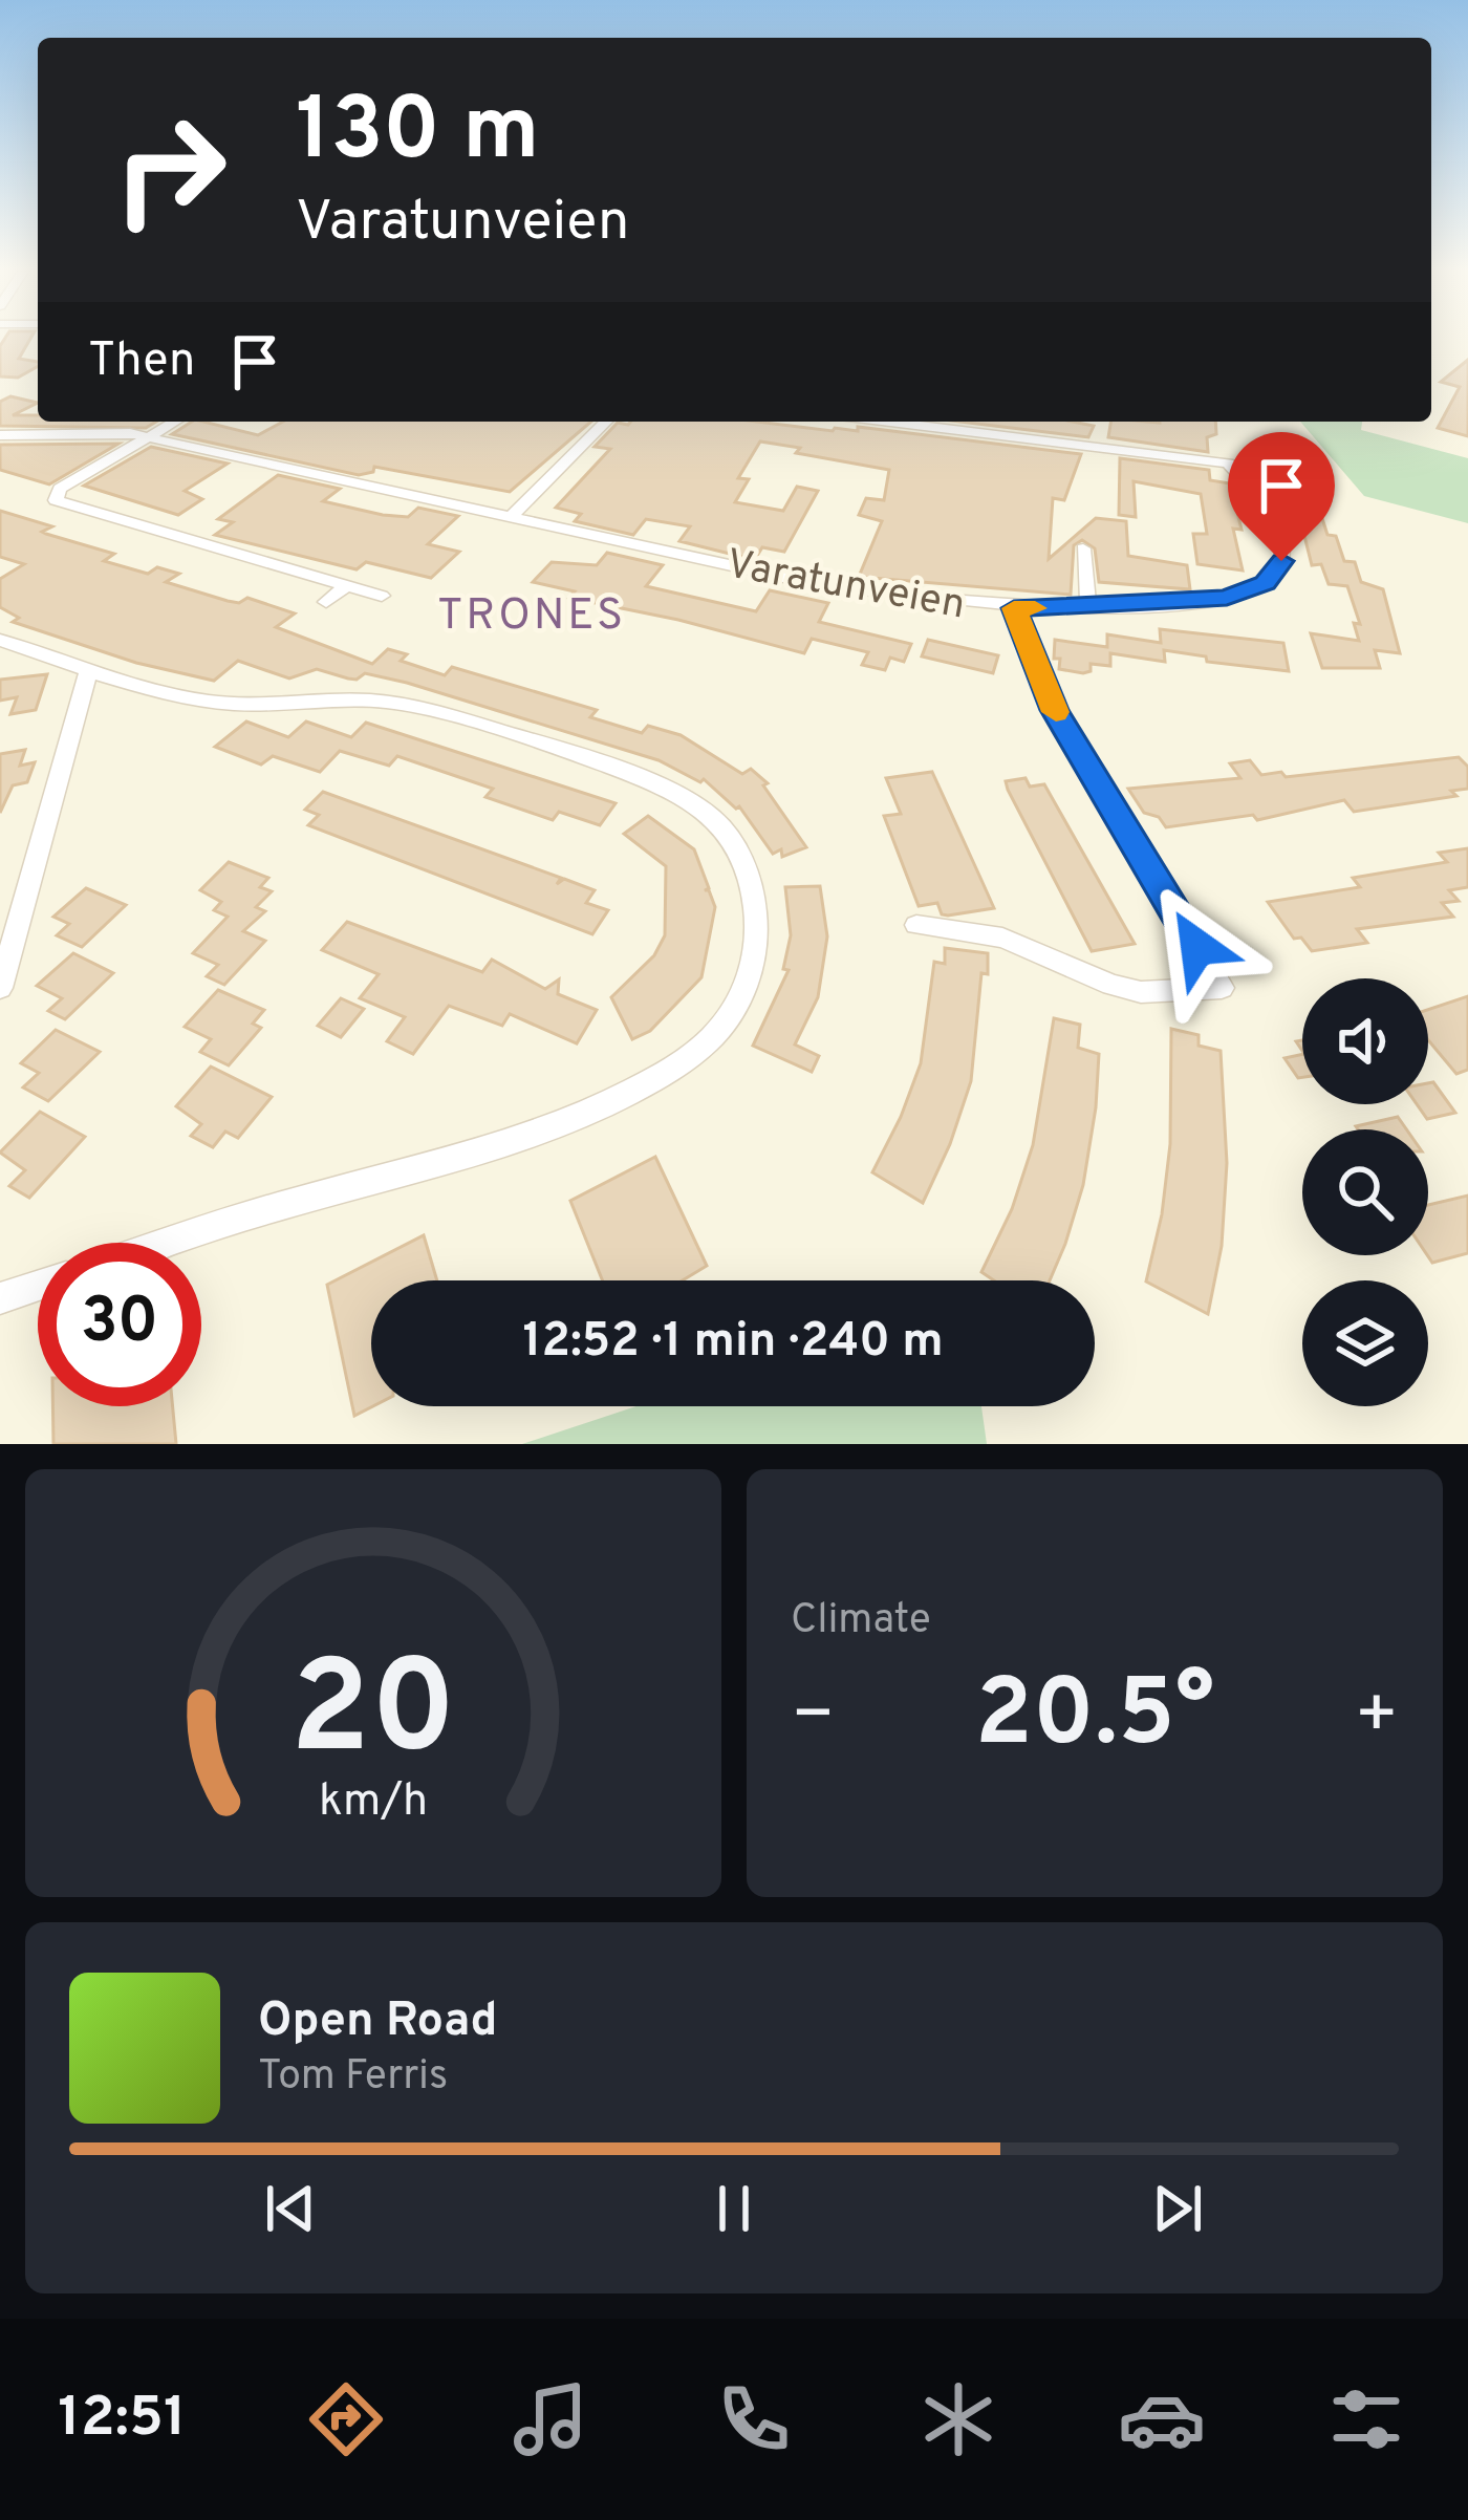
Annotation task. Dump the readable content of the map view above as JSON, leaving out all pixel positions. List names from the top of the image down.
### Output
{
  "streets": {
    "street": ["Varatunveien"]
  },
  "districts": ["TRONES"],
  "page": {
    "turn": ["130 m", "Varatunveien"],
    "then": "Then",
    "limit": "30",
    "trip": "12:52 · 1 min · 240 m",
    "tile": "Climate",
    "heat": ["−", "20.5°", "+"],
    "song": ["Open Road", "Tom Ferris"],
    "tabs": "12:51",
    "gauge": ["20", "km/h"]
  }
}
